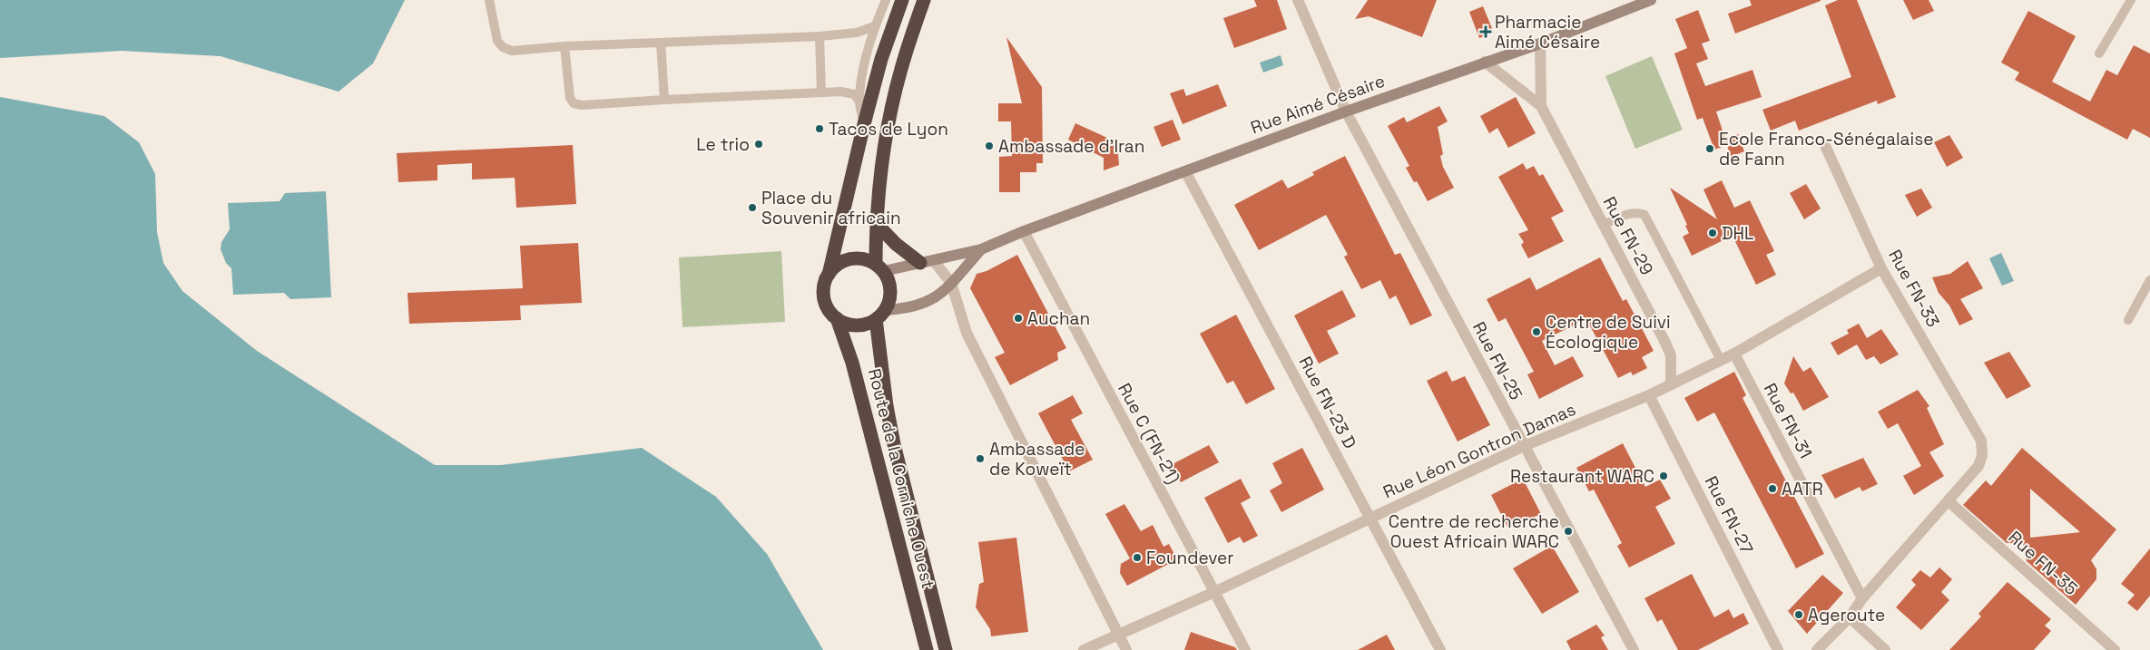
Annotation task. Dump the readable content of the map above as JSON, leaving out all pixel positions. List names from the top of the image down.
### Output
{
  "streets": {
    "highway": ["Route de la Corniche Ouest"],
    "street": [
      "Rue Aimé Césaire",
      "Rue FN-29",
      "Rue FN-33",
      "Rue FN-25",
      "Rue FN-23 D",
      "Rue FN-31",
      "Rue C (FN-21)",
      "Rue Léon Gontron Damas",
      "Rue FN-27",
      "Rue FN-35"
    ]
  },
  "crossings": [
    ["Rue Aimé Césaire", "Rue FN-25"],
    ["Rue Aimé Césaire", "Rue FN-23 D"],
    ["Rue Aimé Césaire", "Rue C (FN-21)"],
    ["Rue FN-29", "Rue Léon Gontron Damas"],
    ["Rue FN-33", "Rue Léon Gontron Damas"],
    ["Rue FN-33", "Rue FN-35"],
    ["Rue FN-25", "Rue Léon Gontron Damas"],
    ["Rue FN-23 D", "Rue Léon Gontron Damas"],
    ["Rue FN-31", "Rue Léon Gontron Damas"],
    ["Rue C (FN-21)", "Rue Léon Gontron Damas"],
    ["Rue Léon Gontron Damas", "Rue FN-27"]
  ],
  "places": {
    "health": ["Pharmacie Aimé Césaire"],
    "other": [
      "Tacos de Lyon",
      "Le trio",
      "Ambassade d'Iran",
      "Ecole Franco-Sénégalaise de Fann",
      "Place du Souvenir africain",
      "DHL",
      "Auchan",
      "Centre de Suivi Écologique",
      "Ambassade de Koweït",
      "Restaurant WARC",
      "AATR",
      "Centre de recherche Ouest Africain WARC",
      "Foundever",
      "Ageroute"
    ]
  }
}
